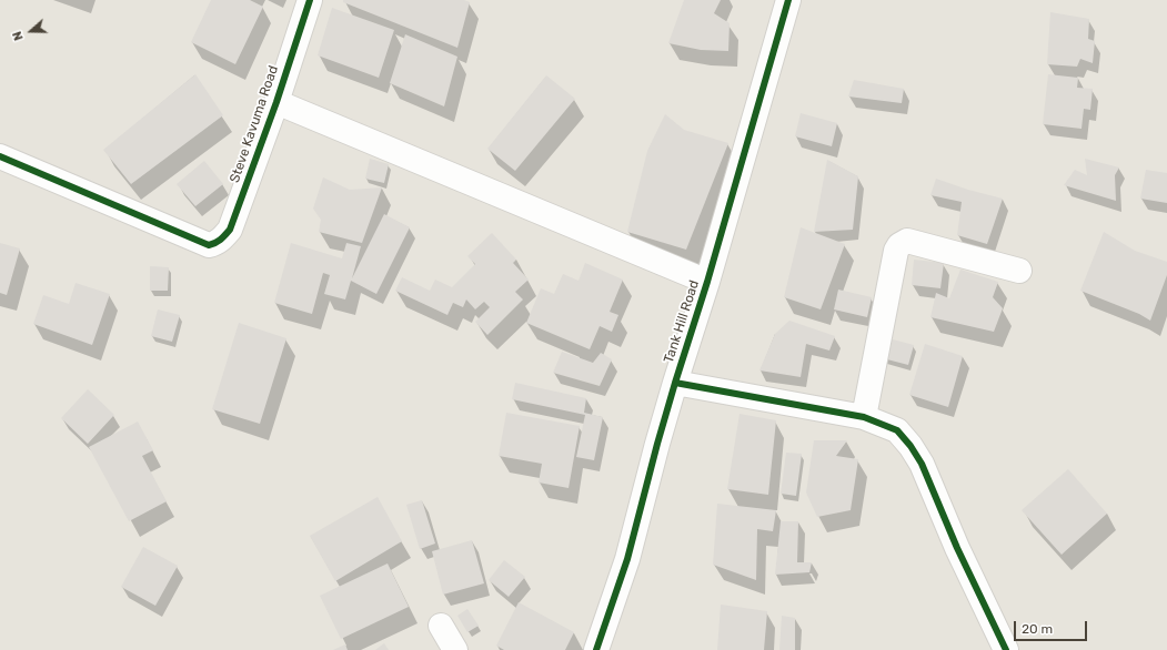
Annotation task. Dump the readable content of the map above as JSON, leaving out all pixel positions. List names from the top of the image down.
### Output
{
  "streets": {
    "street": ["Steve Kavuma Road", "Tank Hill Road"]
  },
  "scale_bar": "20 m",
  "north": "left"
}
